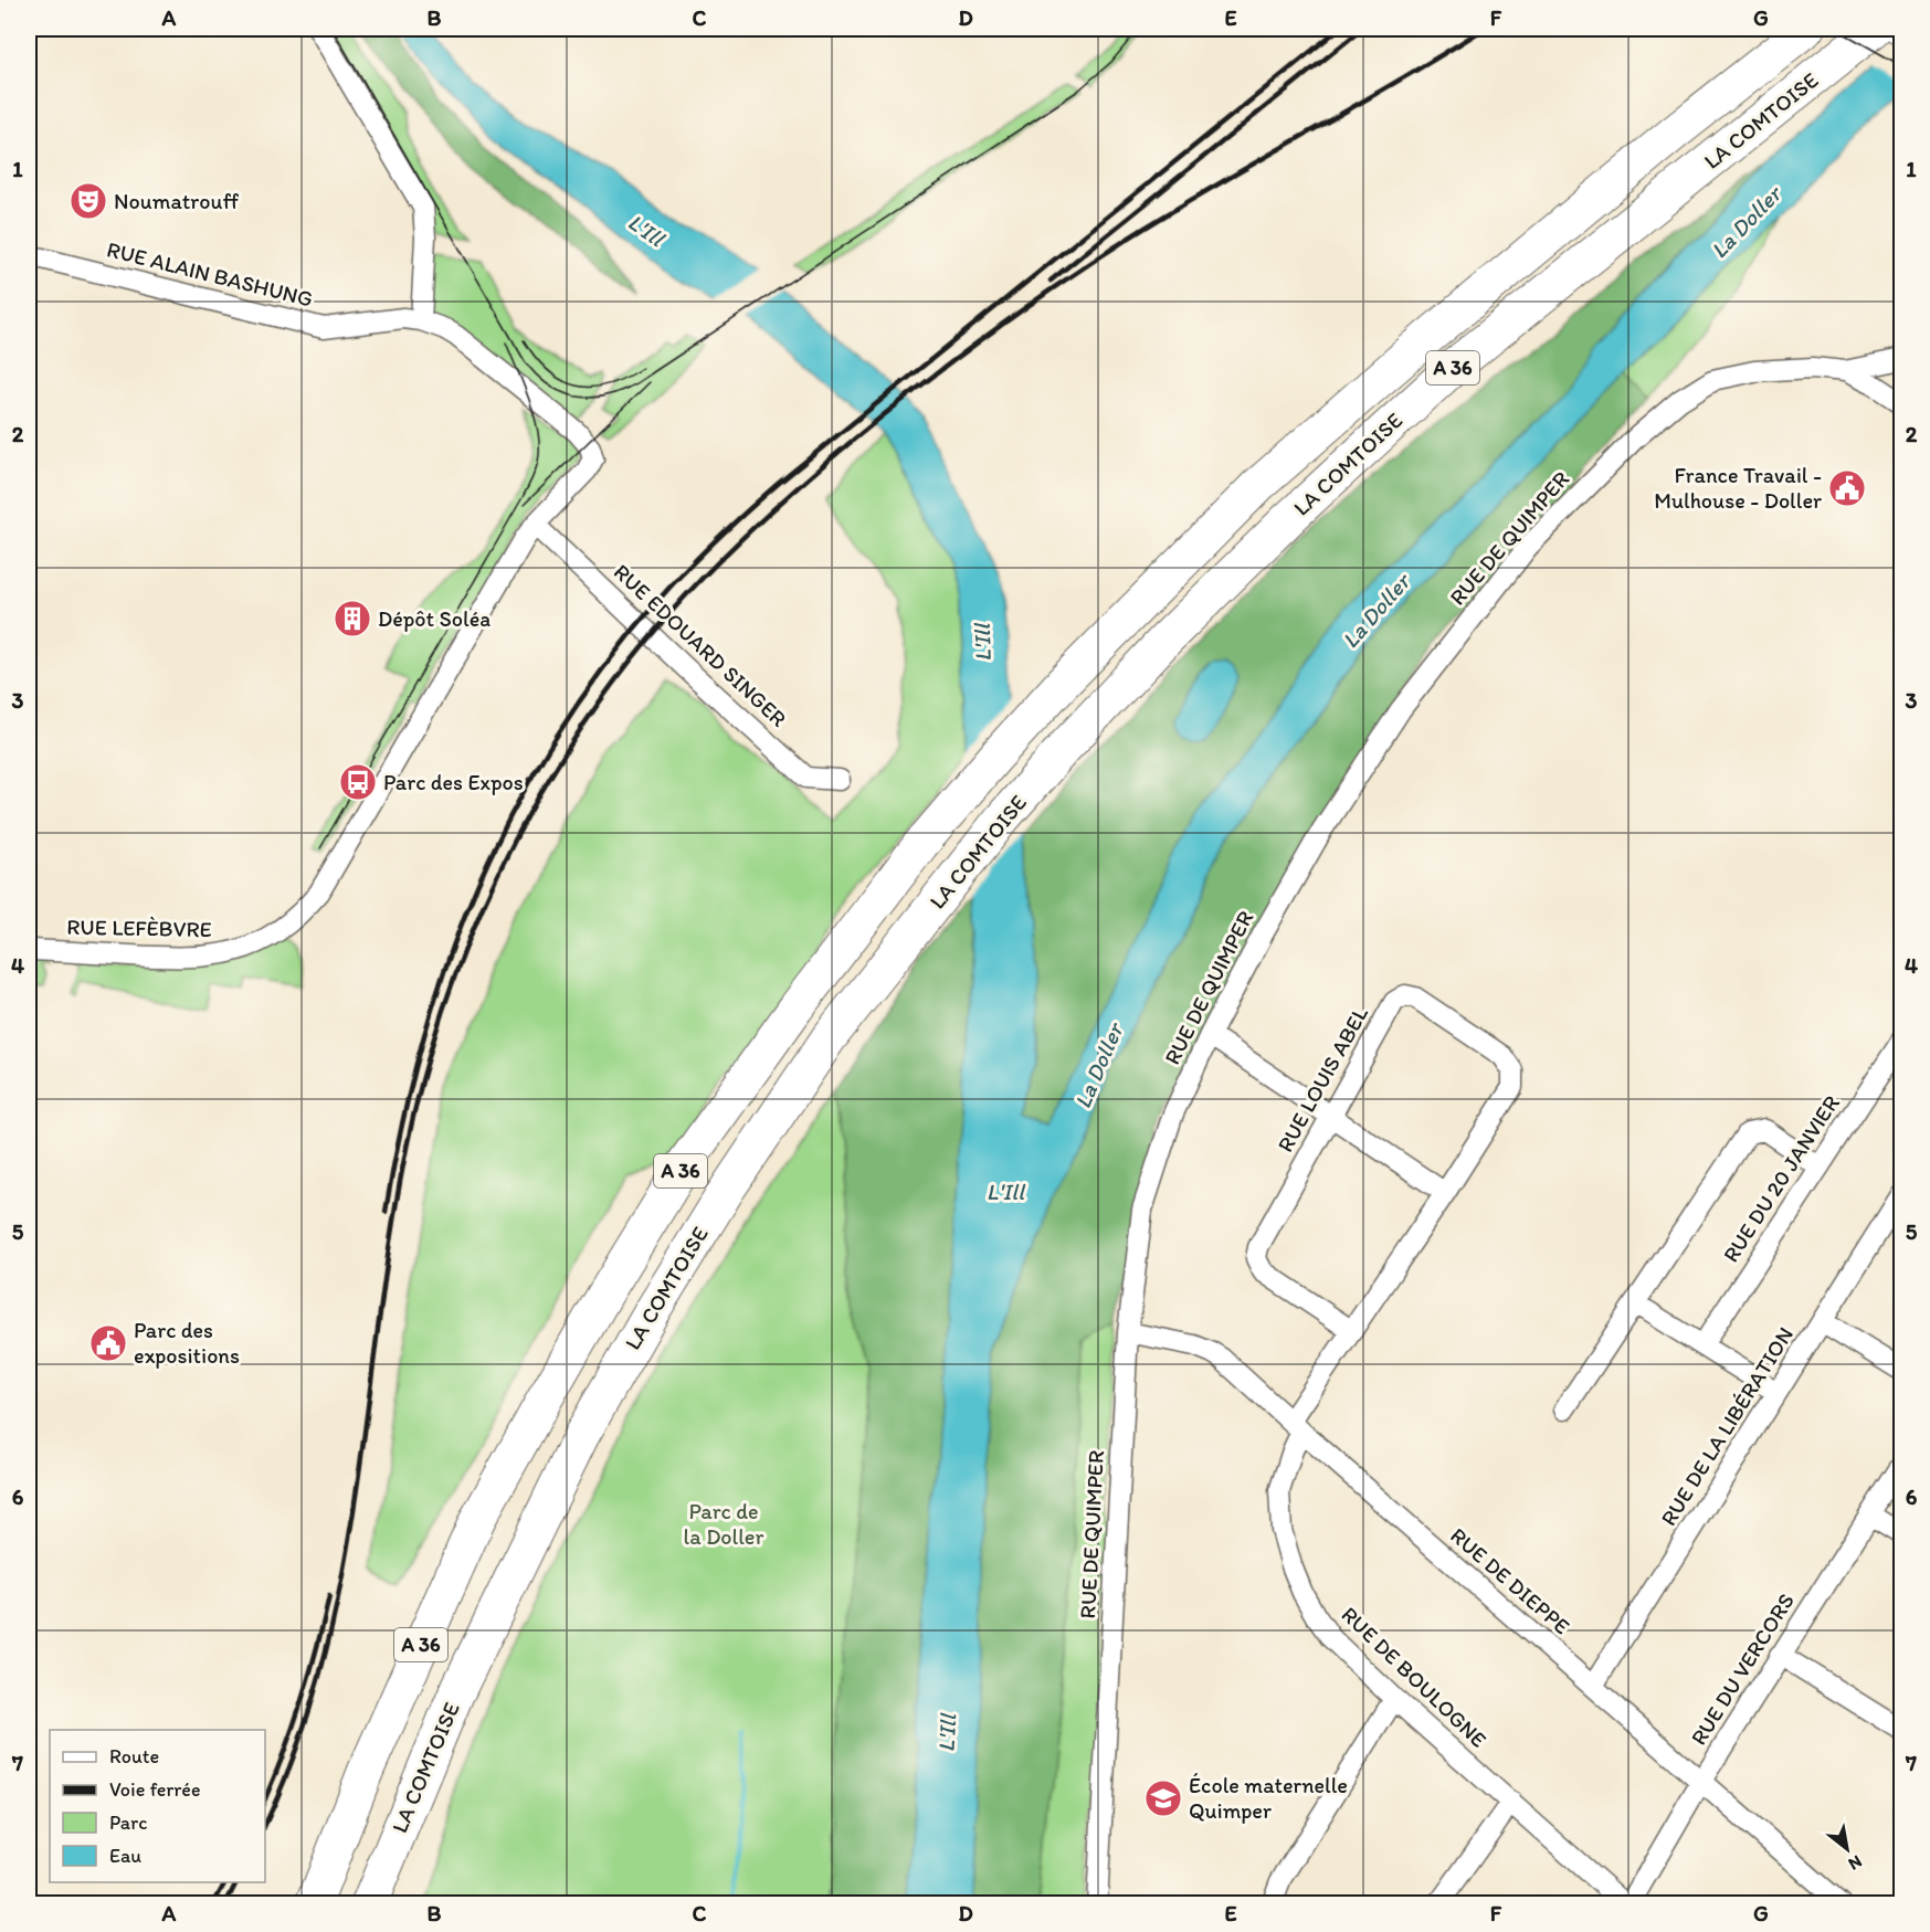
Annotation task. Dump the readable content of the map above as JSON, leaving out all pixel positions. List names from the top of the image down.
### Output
{
  "streets": {
    "highway": ["LA COMTOISE", "A 36"],
    "street": [
      "RUE ALAIN BASHUNG",
      "RUE DE QUIMPER",
      "RUE EDOUARD SINGER",
      "RUE LEFÈBVRE",
      "RUE LOUIS ABEL",
      "RUE DU 20 JANVIER",
      "RUE DE LA LIBÉRATION",
      "RUE DE DIEPPE",
      "RUE DU VERCORS",
      "RUE DE BOULOGNE"
    ]
  },
  "crossings": [
    ["RUE ALAIN BASHUNG", "RUE LEFÈBVRE"],
    ["RUE DE QUIMPER", "RUE DE DIEPPE"],
    ["RUE EDOUARD SINGER", "RUE LEFÈBVRE"],
    ["RUE LOUIS ABEL", "RUE DE BOULOGNE"],
    ["RUE DE LA LIBÉRATION", "RUE DE DIEPPE"],
    ["RUE DE DIEPPE", "RUE DU VERCORS"],
    ["RUE DE DIEPPE", "RUE DE BOULOGNE"],
    ["RUE DU VERCORS", "RUE DE BOULOGNE"]
  ],
  "water": ["La Doller", "L'Ill"],
  "parks": ["Parc de la Doller"],
  "places": {
    "theatre": ["Noumatrouff"],
    "public building": ["France Travail - Mulhouse - Doller", "Parc des expositions"],
    "building": ["Dépôt Soléa"],
    "bus stop": ["Parc des Expos"],
    "school or university": ["École maternelle Quimper"]
  },
  "legend": [
    "Route",
    "Voie ferrée",
    "Parc",
    "Eau"
  ],
  "north": "bottom right",
  "grid": {
    "columns": [
      "A",
      "B",
      "C",
      "D",
      "E",
      "F",
      "G"
    ],
    "rows": [
      "1",
      "2",
      "3",
      "4",
      "5",
      "6",
      "7"
    ]
  }
}
